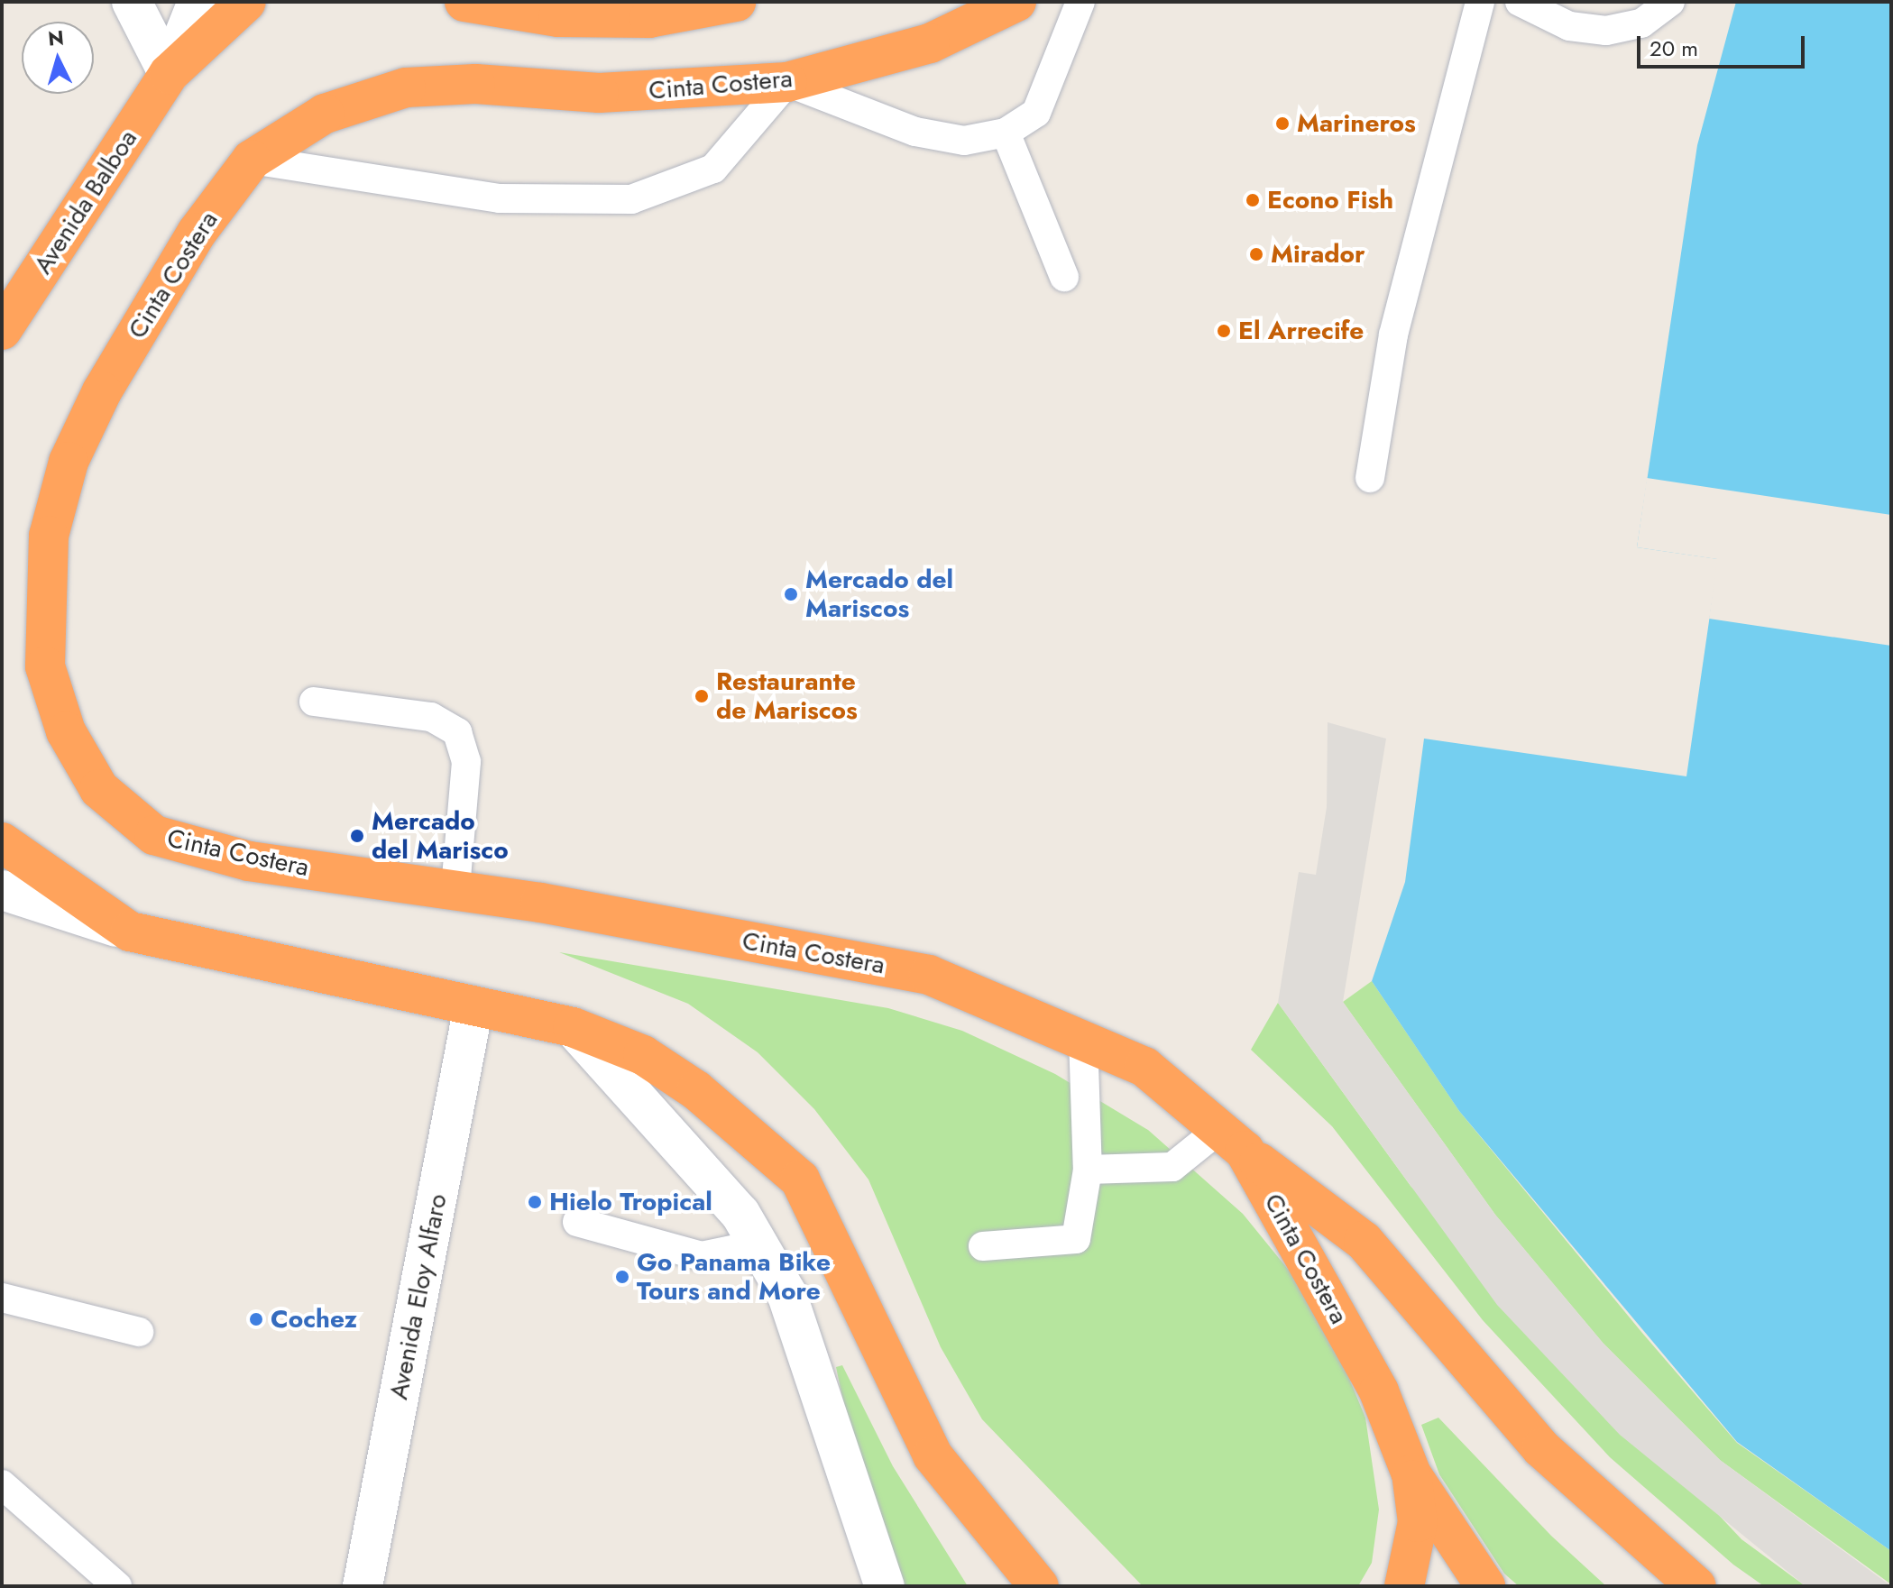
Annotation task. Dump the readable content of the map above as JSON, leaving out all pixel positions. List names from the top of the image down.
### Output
{
  "streets": {
    "highway": ["Cinta Costera", "Avenida Balboa"],
    "street": ["Avenida Eloy Alfaro"]
  },
  "places": [
    "Marineros",
    "Econo Fish",
    "Mirador",
    "El Arrecife",
    "Mercado del Mariscos",
    "Restaurante de Mariscos",
    "Mercado del Marisco",
    "Hielo Tropical",
    "Go Panama Bike Tours and More",
    "Cochez"
  ],
  "scale_bar": "20 m",
  "north": "top"
}
